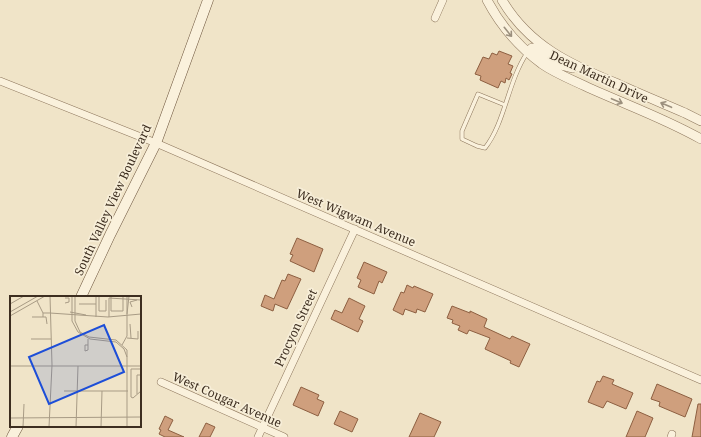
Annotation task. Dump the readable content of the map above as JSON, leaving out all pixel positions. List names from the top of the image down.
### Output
{
  "streets": {
    "main road": ["South Valley View Boulevard"],
    "street": [
      "Dean Martin Drive",
      "West Wigwam Avenue",
      "Procyon Street",
      "West Cougar Avenue"
    ]
  },
  "crossings": [
    ["South Valley View Boulevard", "West Wigwam Avenue"],
    ["West Wigwam Avenue", "Procyon Street"],
    ["Procyon Street", "West Cougar Avenue"]
  ]
}
